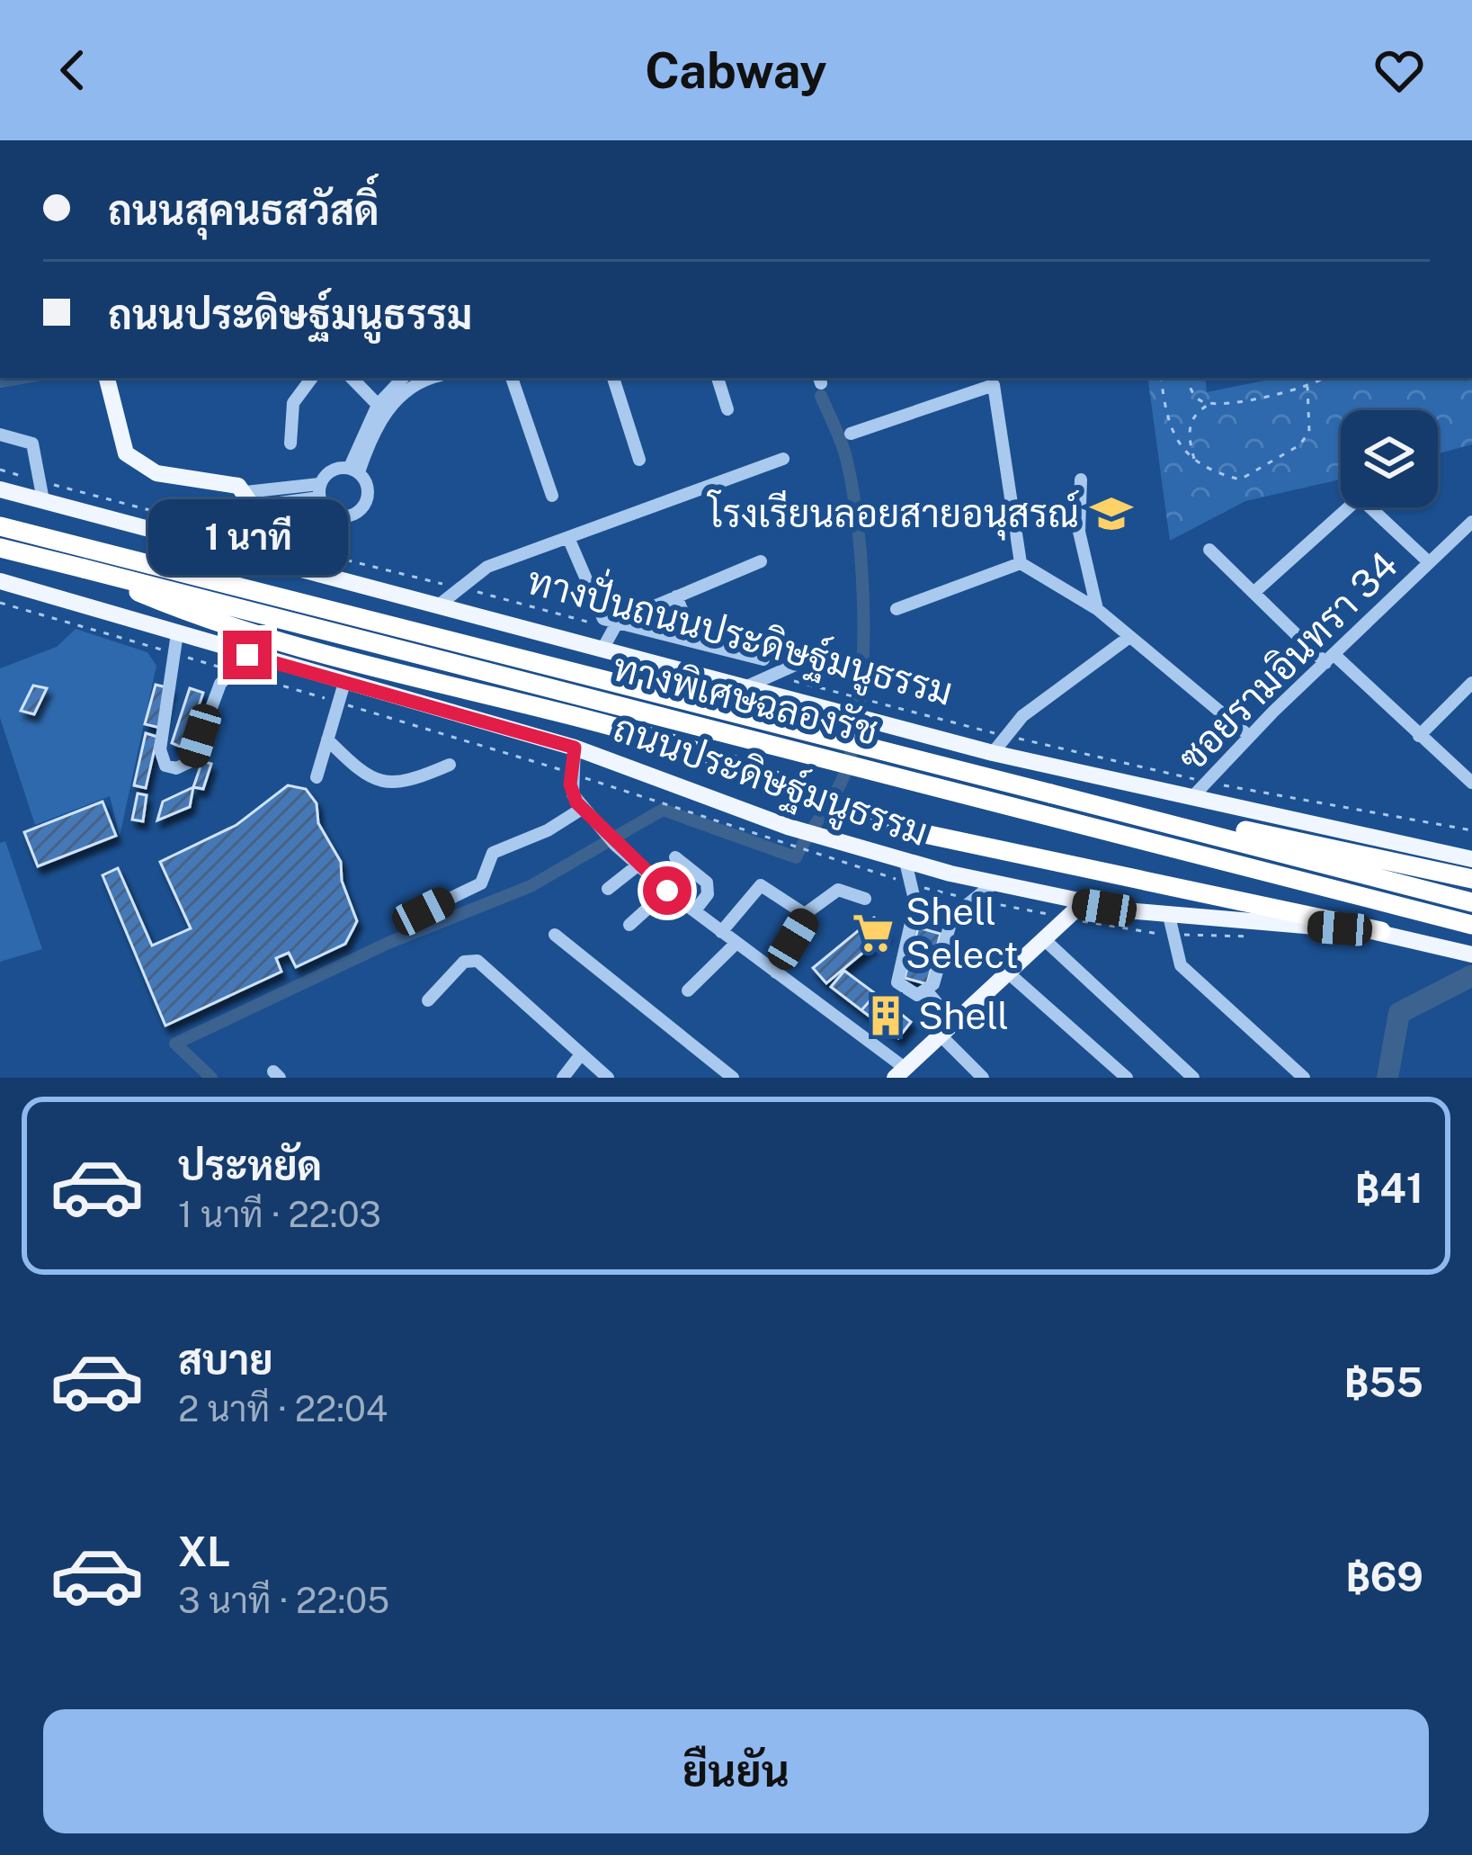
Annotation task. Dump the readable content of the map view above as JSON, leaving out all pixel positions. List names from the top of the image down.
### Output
{
  "streets": {
    "highway": ["ทางพิเศษฉลองรัช"],
    "main road": ["ถนนประดิษฐ์มนูธรรม"],
    "street": ["ซอยรามอินทรา 34"],
    "path": ["ทางปั่นถนนประดิษฐ์มนูธรรม"]
  },
  "crossings": [
    ["ทางปั่นถนนประดิษฐ์มนูธรรม", "ซอยรามอินทรา 34"],
    ["ทางปั่นถนนประดิษฐ์มนูธรรม", "ถนนประดิษฐ์มนูธรรม"],
    ["ซอยรามอินทรา 34", "ถนนประดิษฐ์มนูธรรม"]
  ],
  "places": {
    "school or university": ["โรงเรียนลอยสายอนุสรณ์"],
    "supermarket": ["Shell Select"],
    "building": ["Shell"]
  },
  "page": {
    "header": "Cabway",
    "banner": ["ถนนสุคนธสวัสดิ์", "ถนนประดิษฐ์มนูธรรม"],
    "bubble": "1 นาที",
    "list": [
      {
        "name": "ประหยัด",
        "note": "1 นาที · 22:03",
        "value": "฿41"
      },
      {
        "name": "สบาย",
        "note": "2 นาที · 22:04",
        "value": "฿55"
      },
      {
        "name": "XL",
        "note": "3 นาที · 22:05",
        "value": "฿69"
      }
    ],
    "buttons": "ยืนยัน"
  }
}
